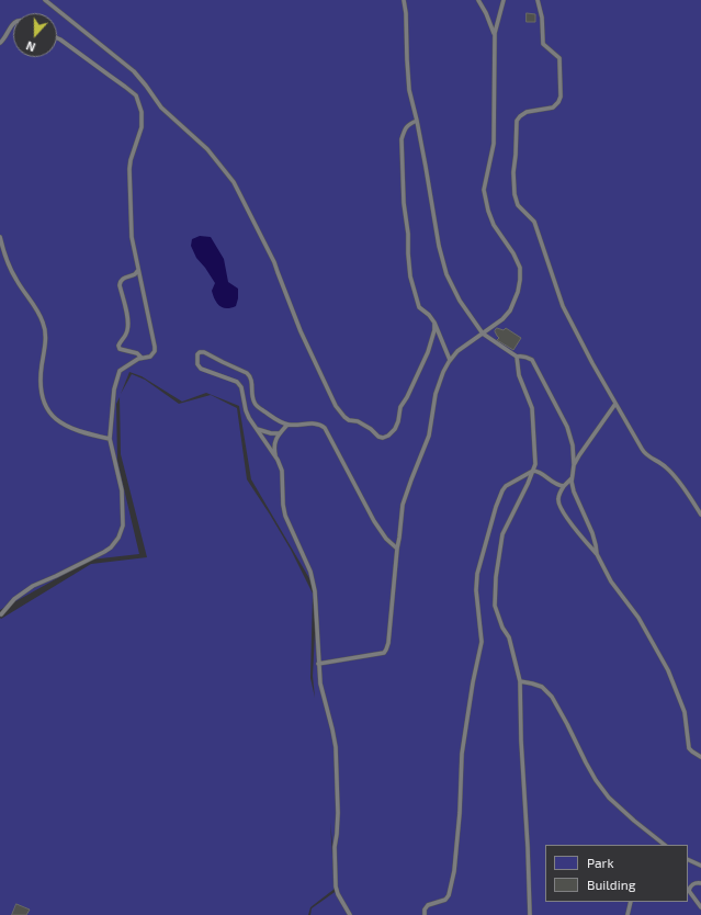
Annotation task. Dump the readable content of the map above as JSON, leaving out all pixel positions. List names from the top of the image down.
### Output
{
  "legend": ["Park", "Building"],
  "north": "bottom"
}
